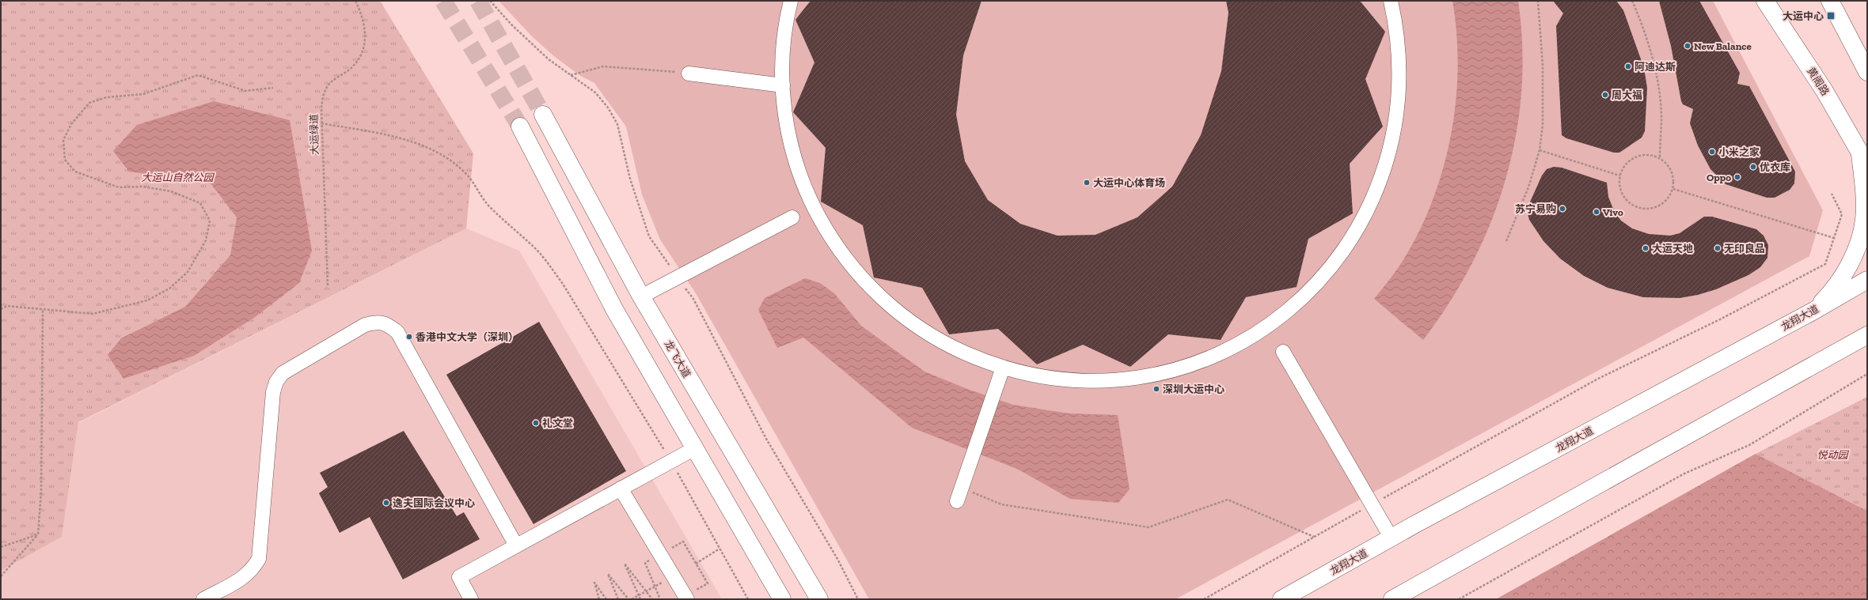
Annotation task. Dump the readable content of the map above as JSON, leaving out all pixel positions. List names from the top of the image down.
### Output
{
  "streets": {
    "main road": ["黄阁路", "龙翔大道", "龙飞大道"],
    "path": ["大运绿道"]
  },
  "parks": ["大运山自然公园", "悦动园"],
  "places": {
    "transit": ["大运中心"],
    "other": [
      "New Balance",
      "阿迪达斯",
      "周大福",
      "小米之家",
      "优衣库",
      "Oppo",
      "大运中心体育场",
      "苏宁易购",
      "Vivo",
      "大运天地",
      "无印良品",
      "香港中文大学（深圳）",
      "深圳大运中心",
      "礼文堂",
      "逸夫国际会议中心"
    ]
  }
}
